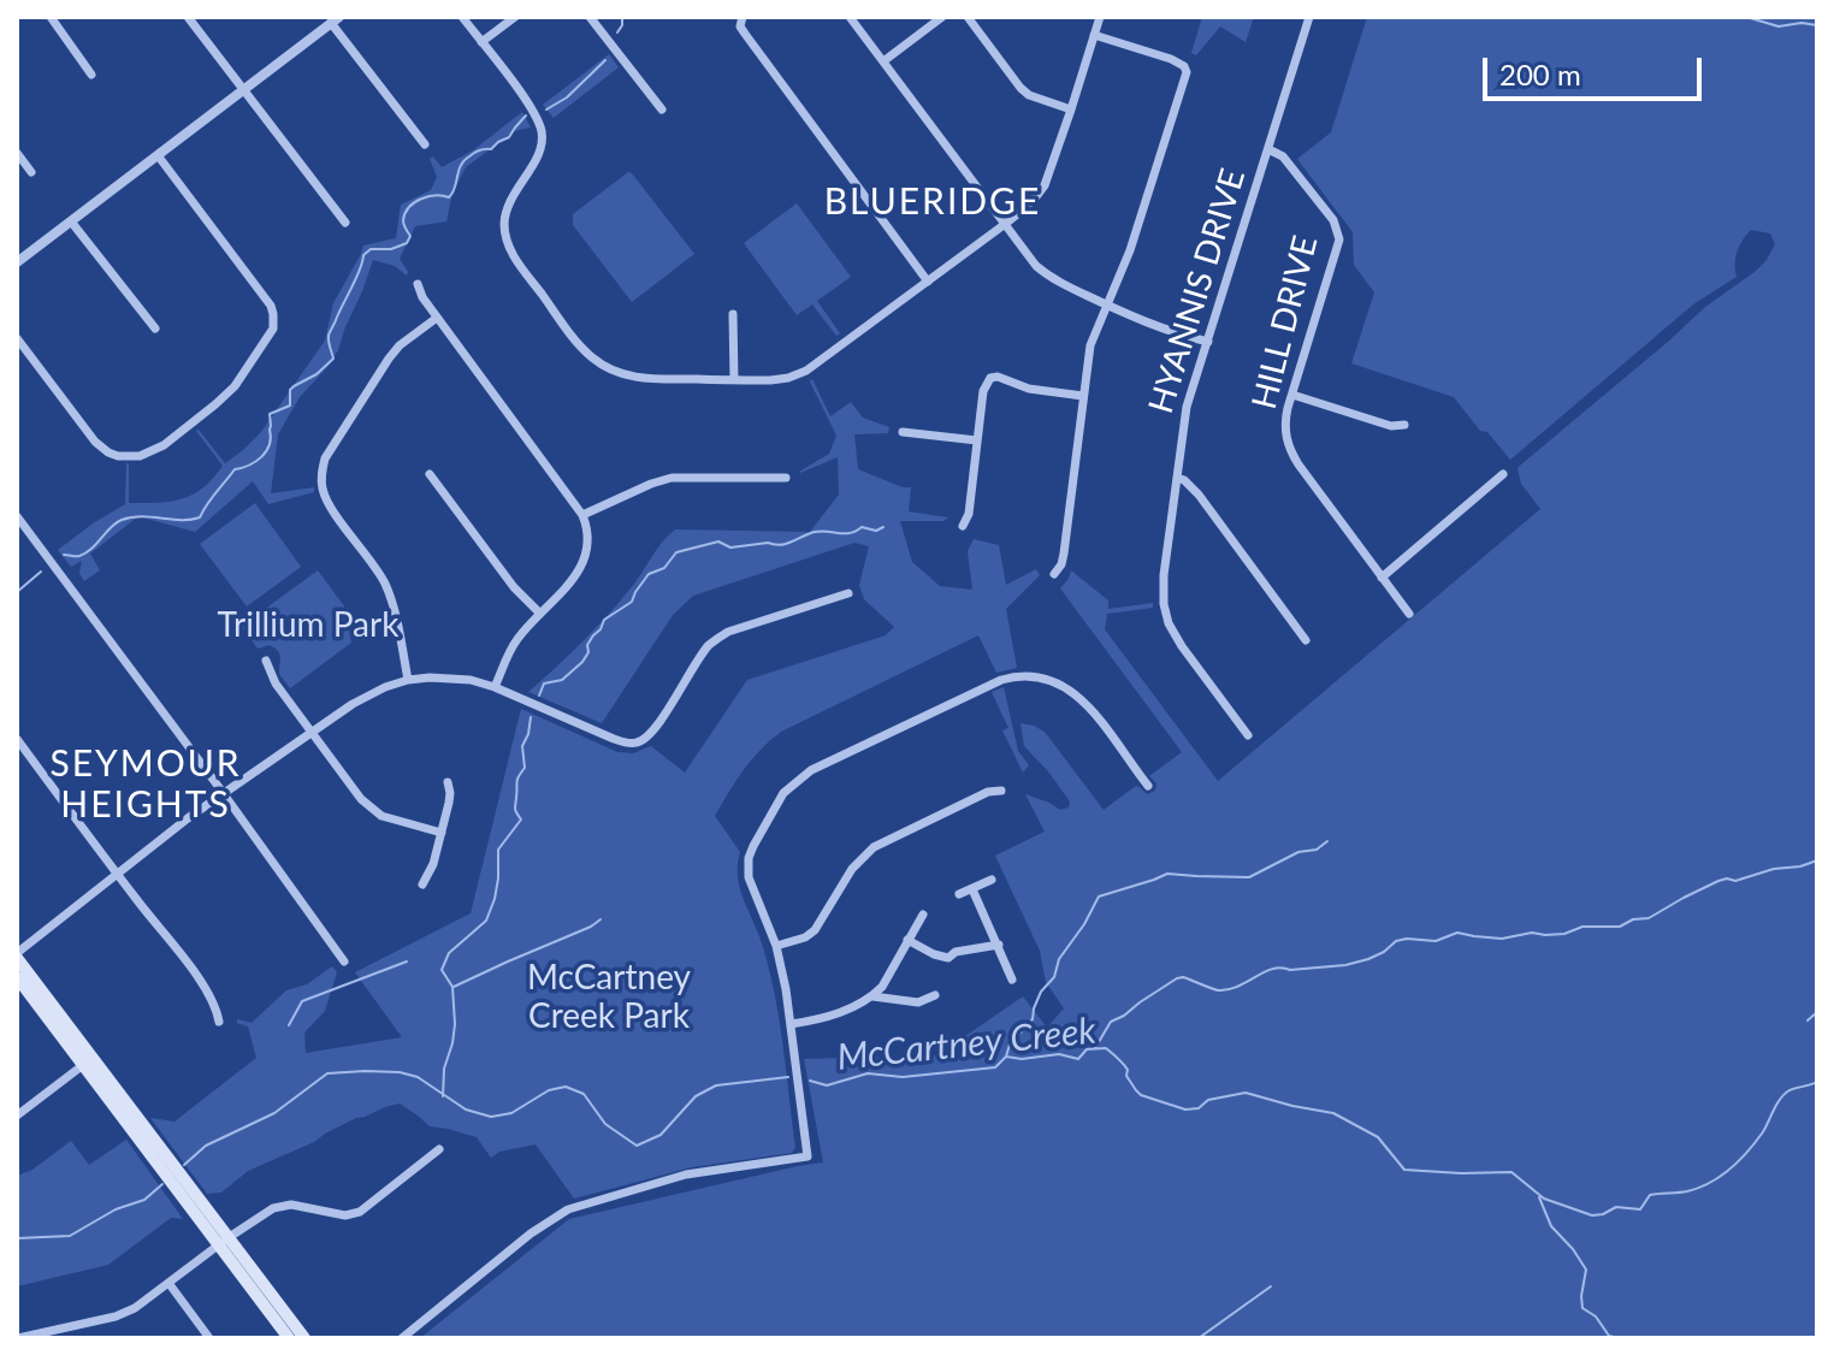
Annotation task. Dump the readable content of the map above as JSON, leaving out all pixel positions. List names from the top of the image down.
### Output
{
  "streets": {
    "street": ["HYANNIS DRIVE", "HILL DRIVE"]
  },
  "crossings": [
    ["HYANNIS DRIVE", "HILL DRIVE"]
  ],
  "districts": ["BLUERIDGE", "SEYMOUR HEIGHTS"],
  "water": ["McCartney Creek"],
  "parks": ["Trillium Park", "McCartney Creek Park"],
  "scale_bar": "200 m"
}
